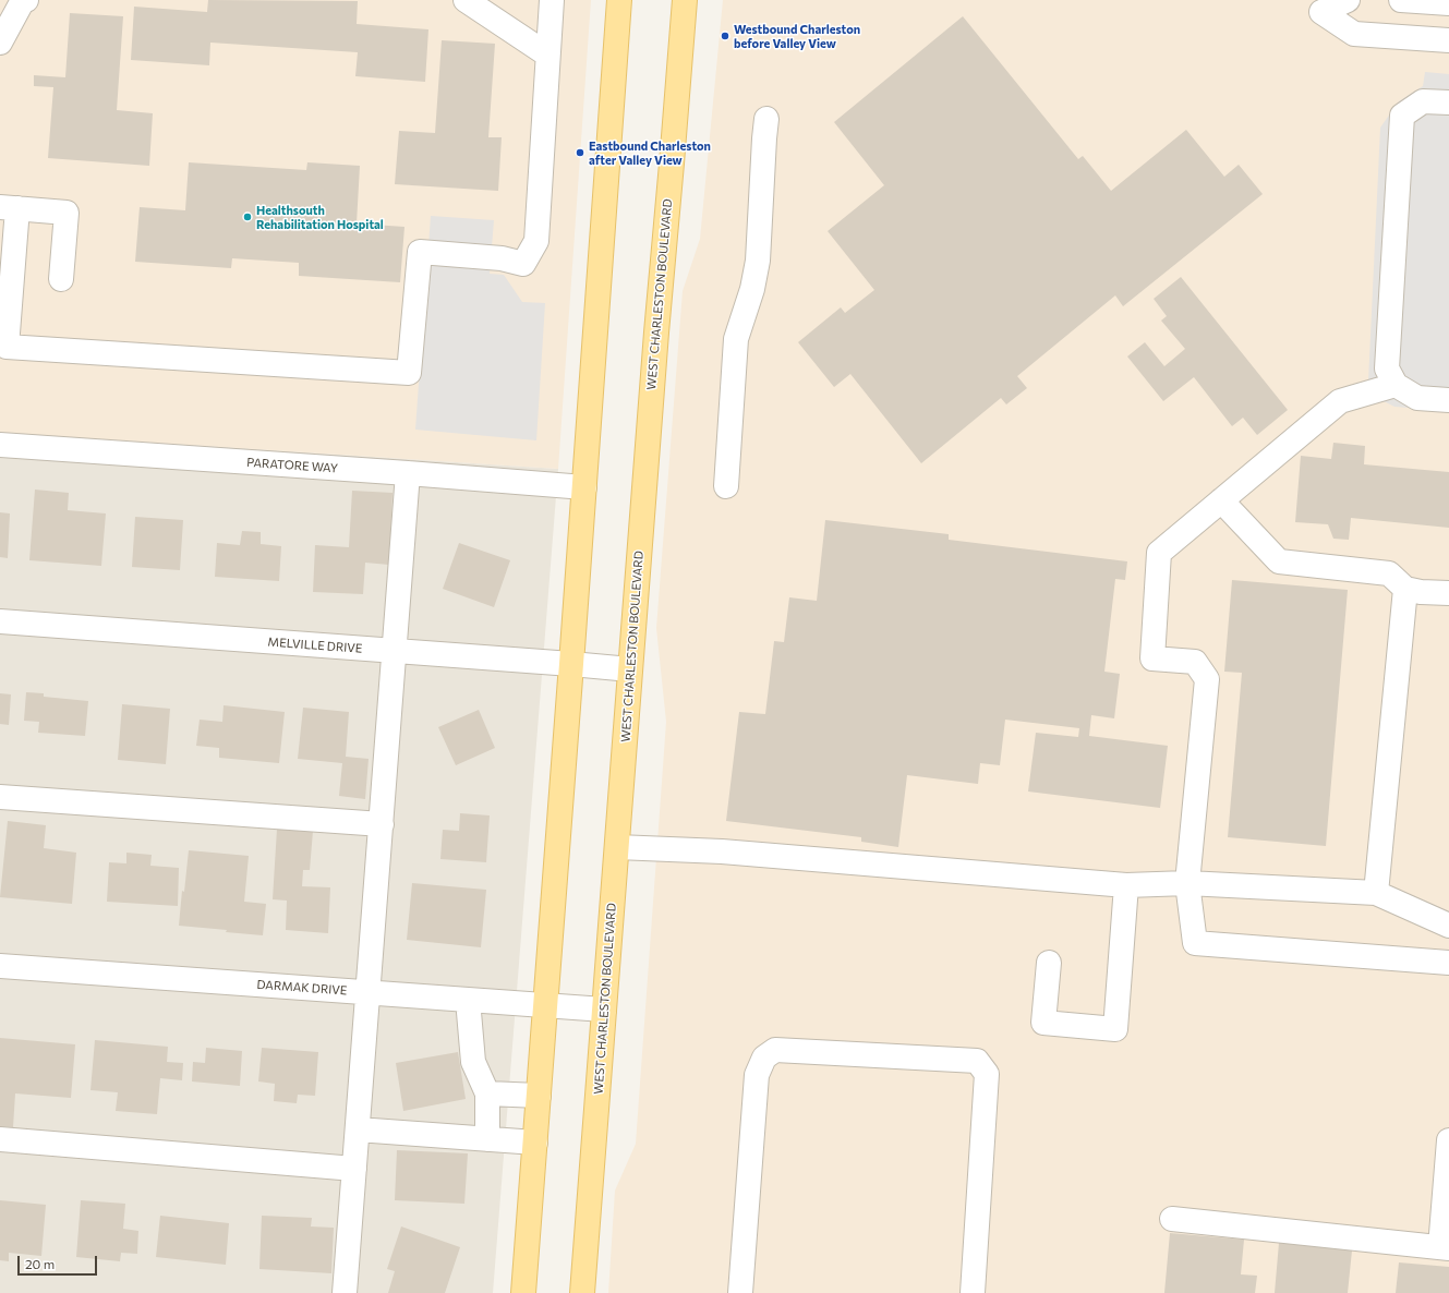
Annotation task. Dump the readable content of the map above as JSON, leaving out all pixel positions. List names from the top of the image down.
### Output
{
  "streets": {
    "main road": ["WEST CHARLESTON BOULEVARD"],
    "street": ["PARATORE WAY", "MELVILLE DRIVE", "DARMAK DRIVE"]
  },
  "crossings": [
    ["WEST CHARLESTON BOULEVARD", "MELVILLE DRIVE"],
    ["WEST CHARLESTON BOULEVARD", "DARMAK DRIVE"]
  ],
  "places": ["Westbound Charleston before Valley View", "Eastbound Charleston after Valley View", "Healthsouth Rehabilitation Hospital"],
  "scale_bar": "20 m"
}
